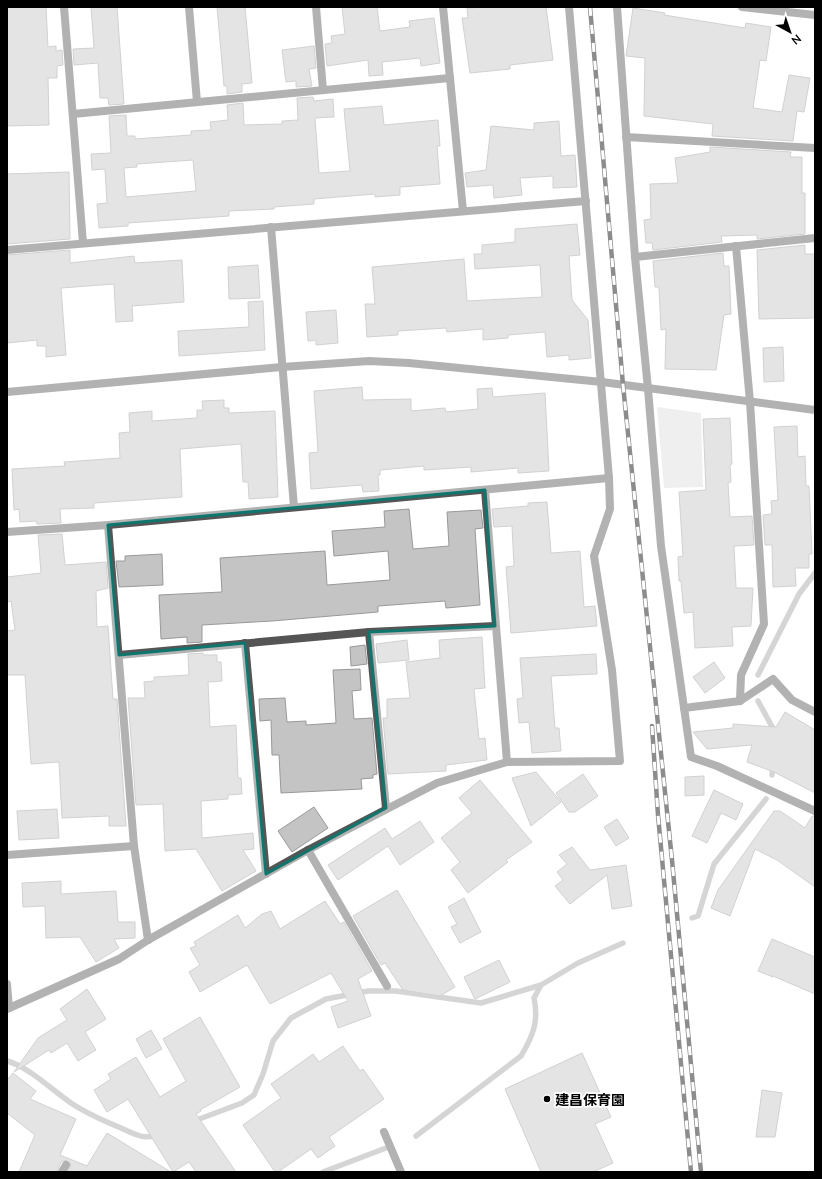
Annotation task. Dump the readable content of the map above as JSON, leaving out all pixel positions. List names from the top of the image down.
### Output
{
  "places": ["建昌保育園"],
  "north": "bottom right"
}
